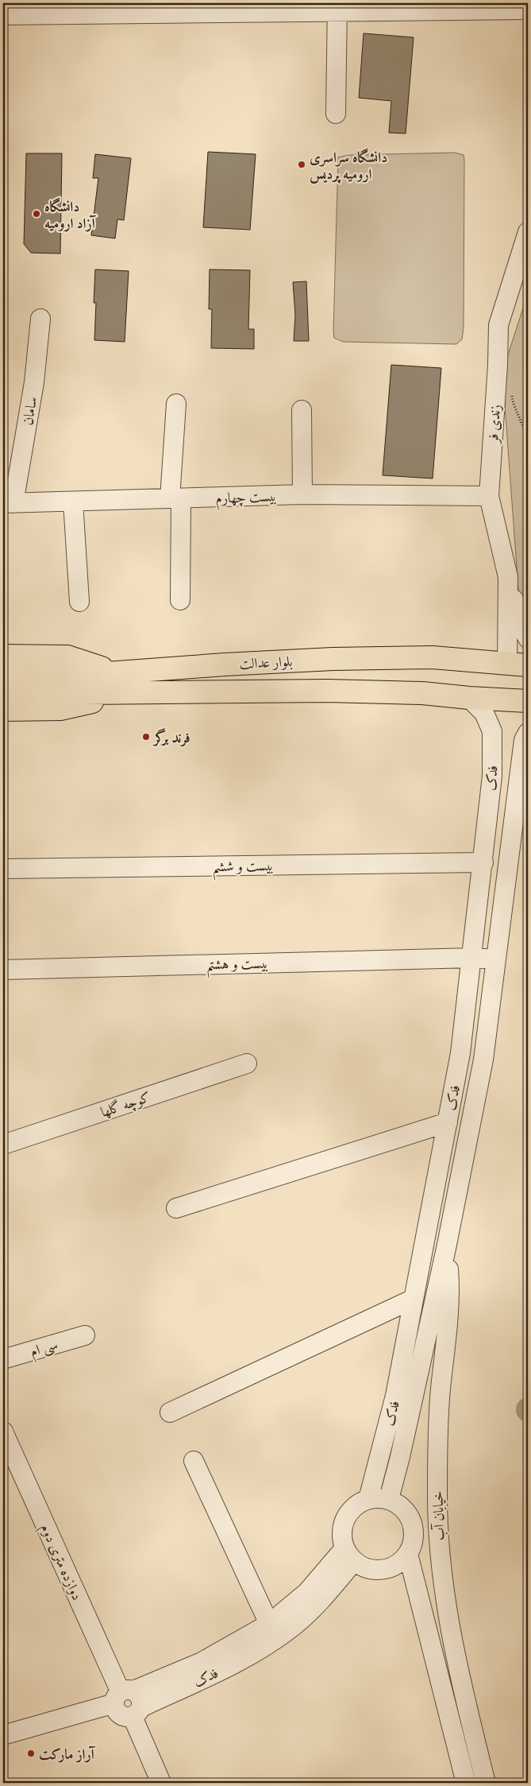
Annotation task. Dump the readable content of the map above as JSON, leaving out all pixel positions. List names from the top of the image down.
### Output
{
  "streets": {
    "main road": ["بلوار عدالت"],
    "street": [
      "سامان",
      "زندی فر",
      "بیست چهارم",
      "فدک",
      "بیست و ششم",
      "بیست و هشتم",
      "کوچه گلها",
      "سی ام",
      "خیابان آب",
      "دوازده متری دوم"
    ]
  },
  "crossings": [
    ["سامان", "بیست چهارم"],
    ["زندی فر", "بیست چهارم"],
    ["زندی فر", "بلوار عدالت"],
    ["بلوار عدالت", "فدک"],
    ["فدک", "بیست و ششم"],
    ["فدک", "بیست و هشتم"],
    ["فدک", "خیابان آب"],
    ["فدک", "دوازده متری دوم"]
  ],
  "places": [
    "دانشگاه سراسری ارومیه پردیس",
    "دانشگاه آزاد ارومیه",
    "فرند برگر",
    "آراز مارکت"
  ]
}
